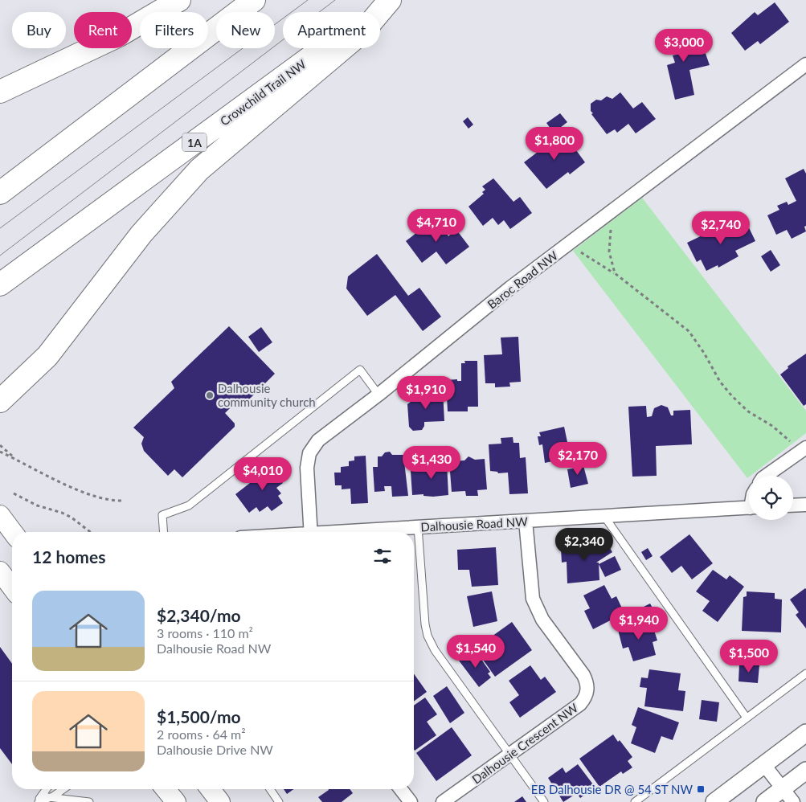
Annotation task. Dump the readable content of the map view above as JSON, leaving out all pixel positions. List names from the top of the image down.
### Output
{
  "streets": {
    "highway": ["Crowchild Trail NW", "1A"],
    "street": ["Baroc Road NW", "Dalhousie Road NW", "Dalhousie Crescent NW"]
  },
  "crossings": [
    ["Dalhousie Road NW", "Dalhousie Crescent NW"]
  ],
  "places": {
    "other": ["Dalhousie community church"],
    "transit": ["EB Dalhousie DR @ 54 ST NW"]
  },
  "page": {
    "chip": [
      "Buy",
      "Rent",
      "Filters",
      "New",
      "Apartment"
    ],
    "price": [
      "$3,000",
      "$1,800",
      "$4,710",
      "$2,740",
      "$1,910",
      "$2,170",
      "$1,430",
      "$4,010",
      "$2,340",
      "$1,940",
      "$1,540",
      "$1,500"
    ],
    "heading": "12 homes",
    "list": [
      {
        "name": "$2,340/mo",
        "note": "3 rooms · 110 m² · Dalhousie Road NW"
      },
      {
        "name": "$1,500/mo",
        "note": "2 rooms · 64 m² · Dalhousie Drive NW"
      }
    ]
  }
}
